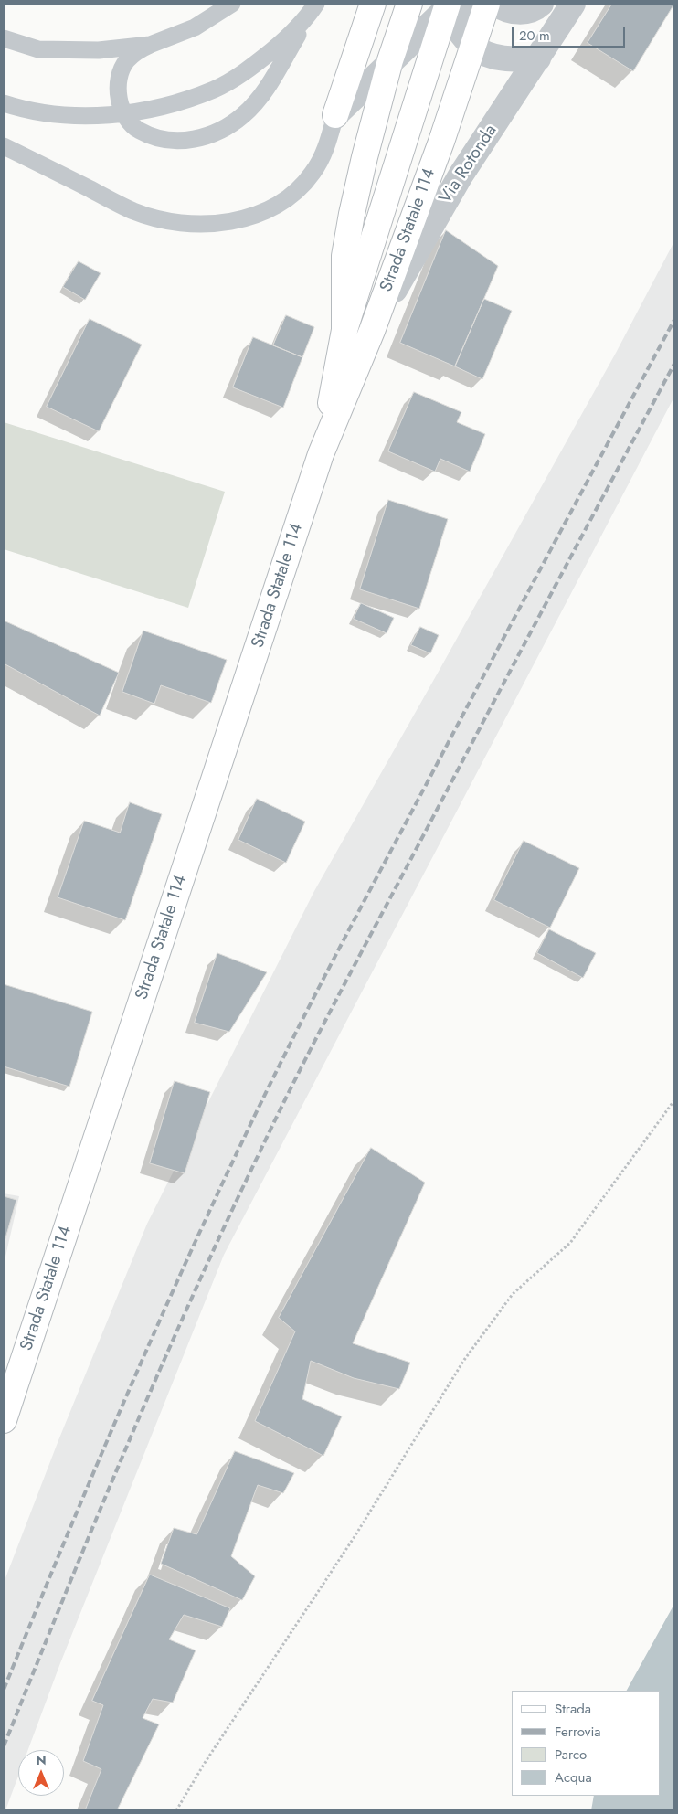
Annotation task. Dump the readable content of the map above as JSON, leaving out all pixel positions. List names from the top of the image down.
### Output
{
  "streets": {
    "main road": ["Strada Statale 114"],
    "street": ["Via Rotonda"]
  },
  "crossings": [
    ["Via Rotonda", "Strada Statale 114"]
  ],
  "legend": [
    "Strada",
    "Ferrovia",
    "Parco",
    "Acqua"
  ],
  "scale_bar": "20 m",
  "north": "top"
}
